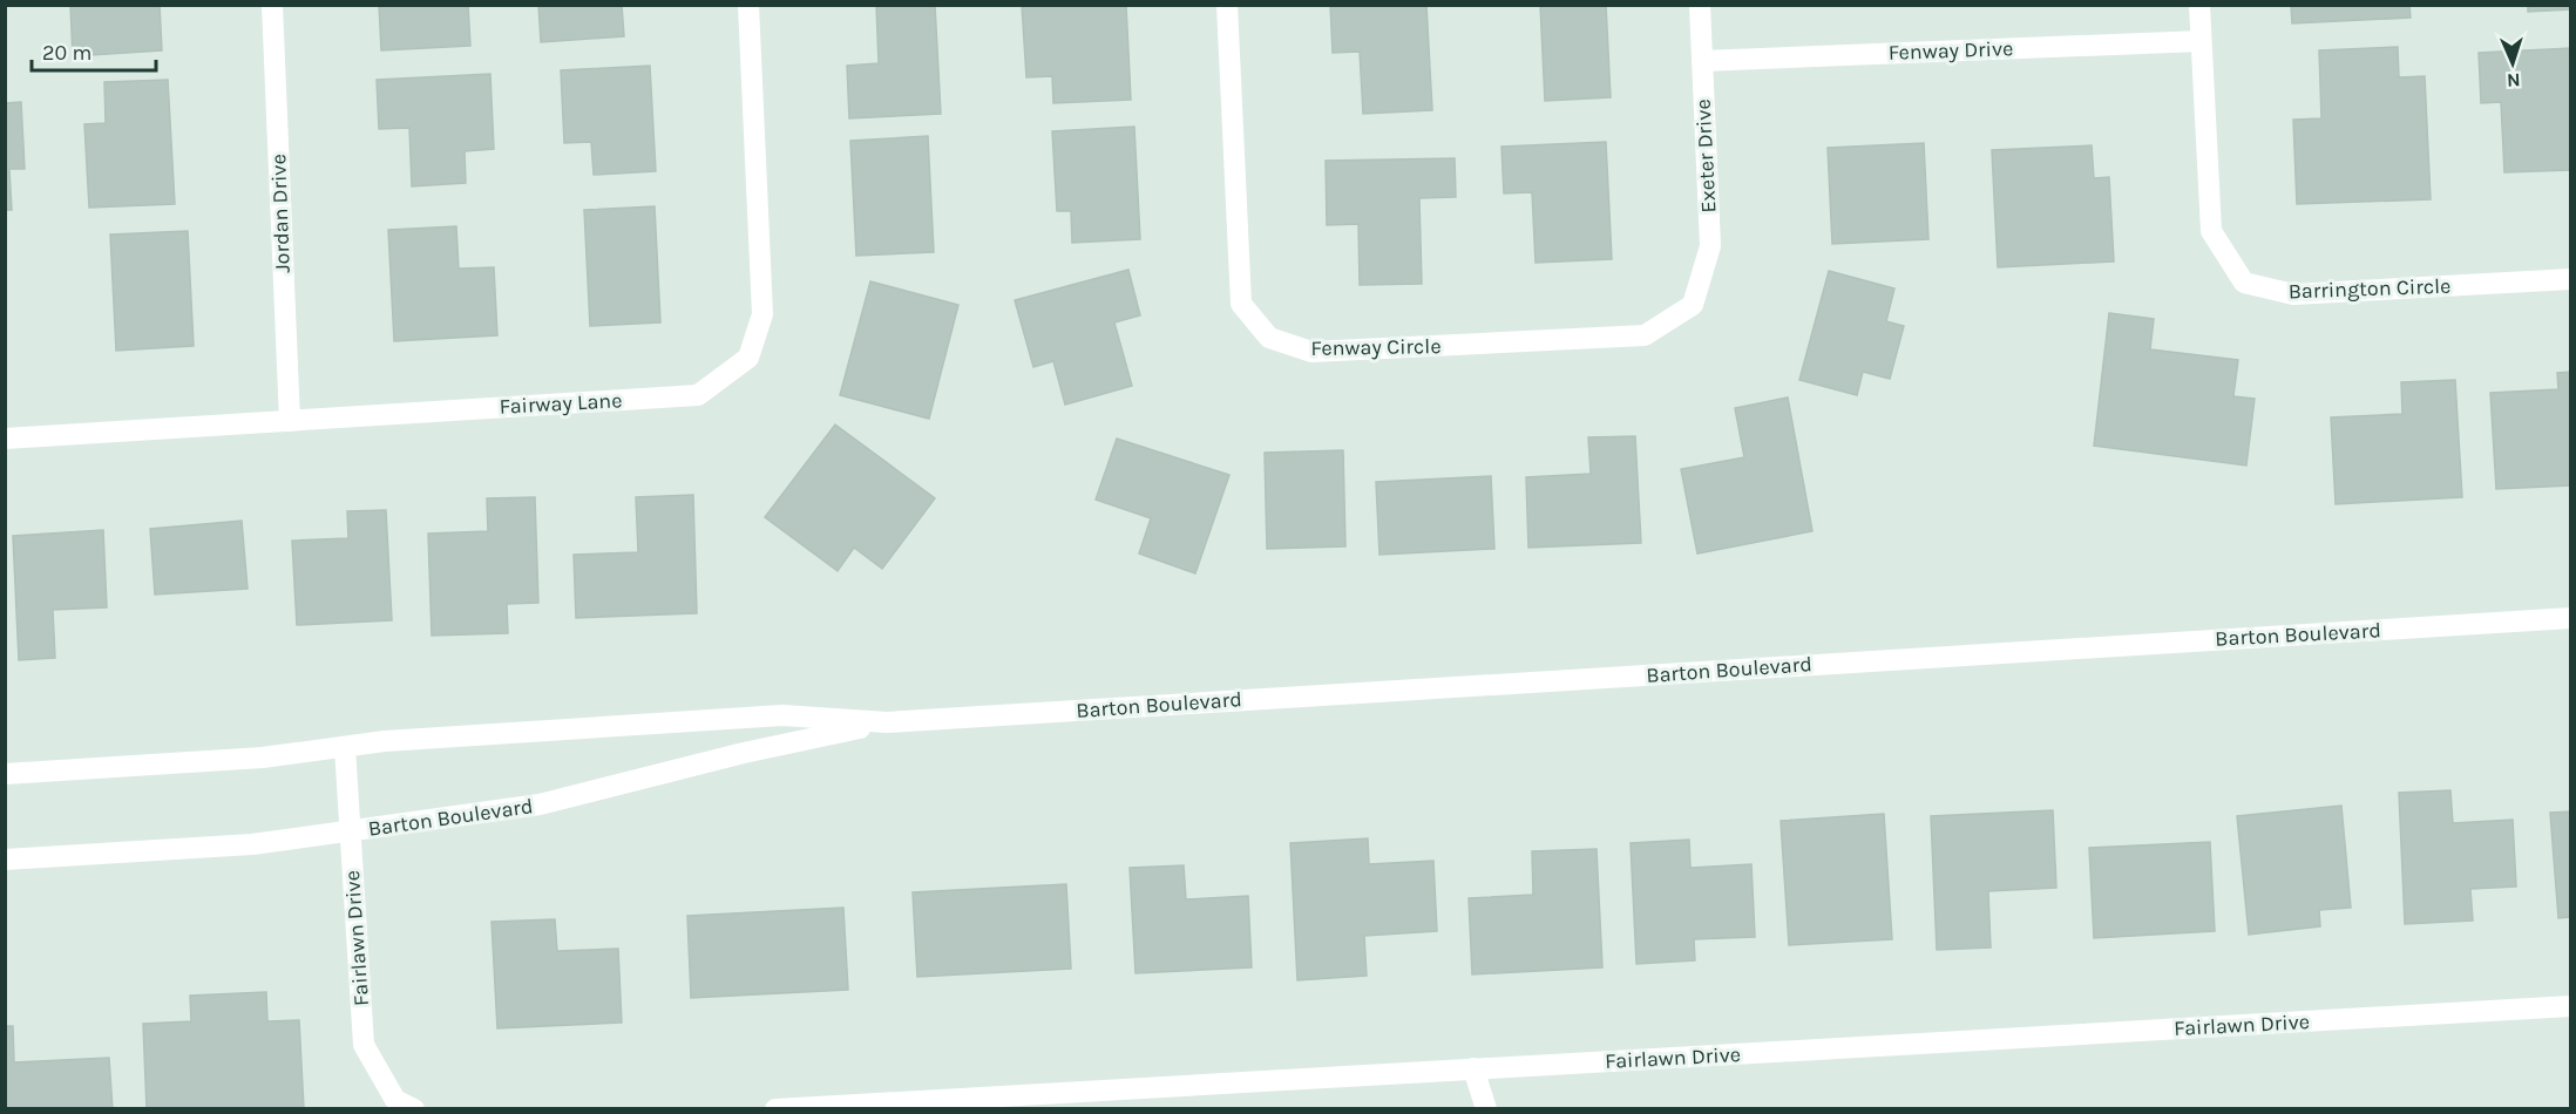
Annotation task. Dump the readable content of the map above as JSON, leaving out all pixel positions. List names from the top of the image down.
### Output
{
  "streets": {
    "street": [
      "Fenway Drive",
      "Exeter Drive",
      "Jordan Drive",
      "Barrington Circle",
      "Fenway Circle",
      "Fairway Lane",
      "Barton Boulevard",
      "Fairlawn Drive"
    ]
  },
  "crossings": [
    ["Fenway Drive", "Exeter Drive"],
    ["Fenway Drive", "Barrington Circle"],
    ["Exeter Drive", "Fenway Circle"],
    ["Jordan Drive", "Fairway Lane"],
    ["Barton Boulevard", "Fairlawn Drive"]
  ],
  "scale_bar": "20 m",
  "north": "bottom"
}
